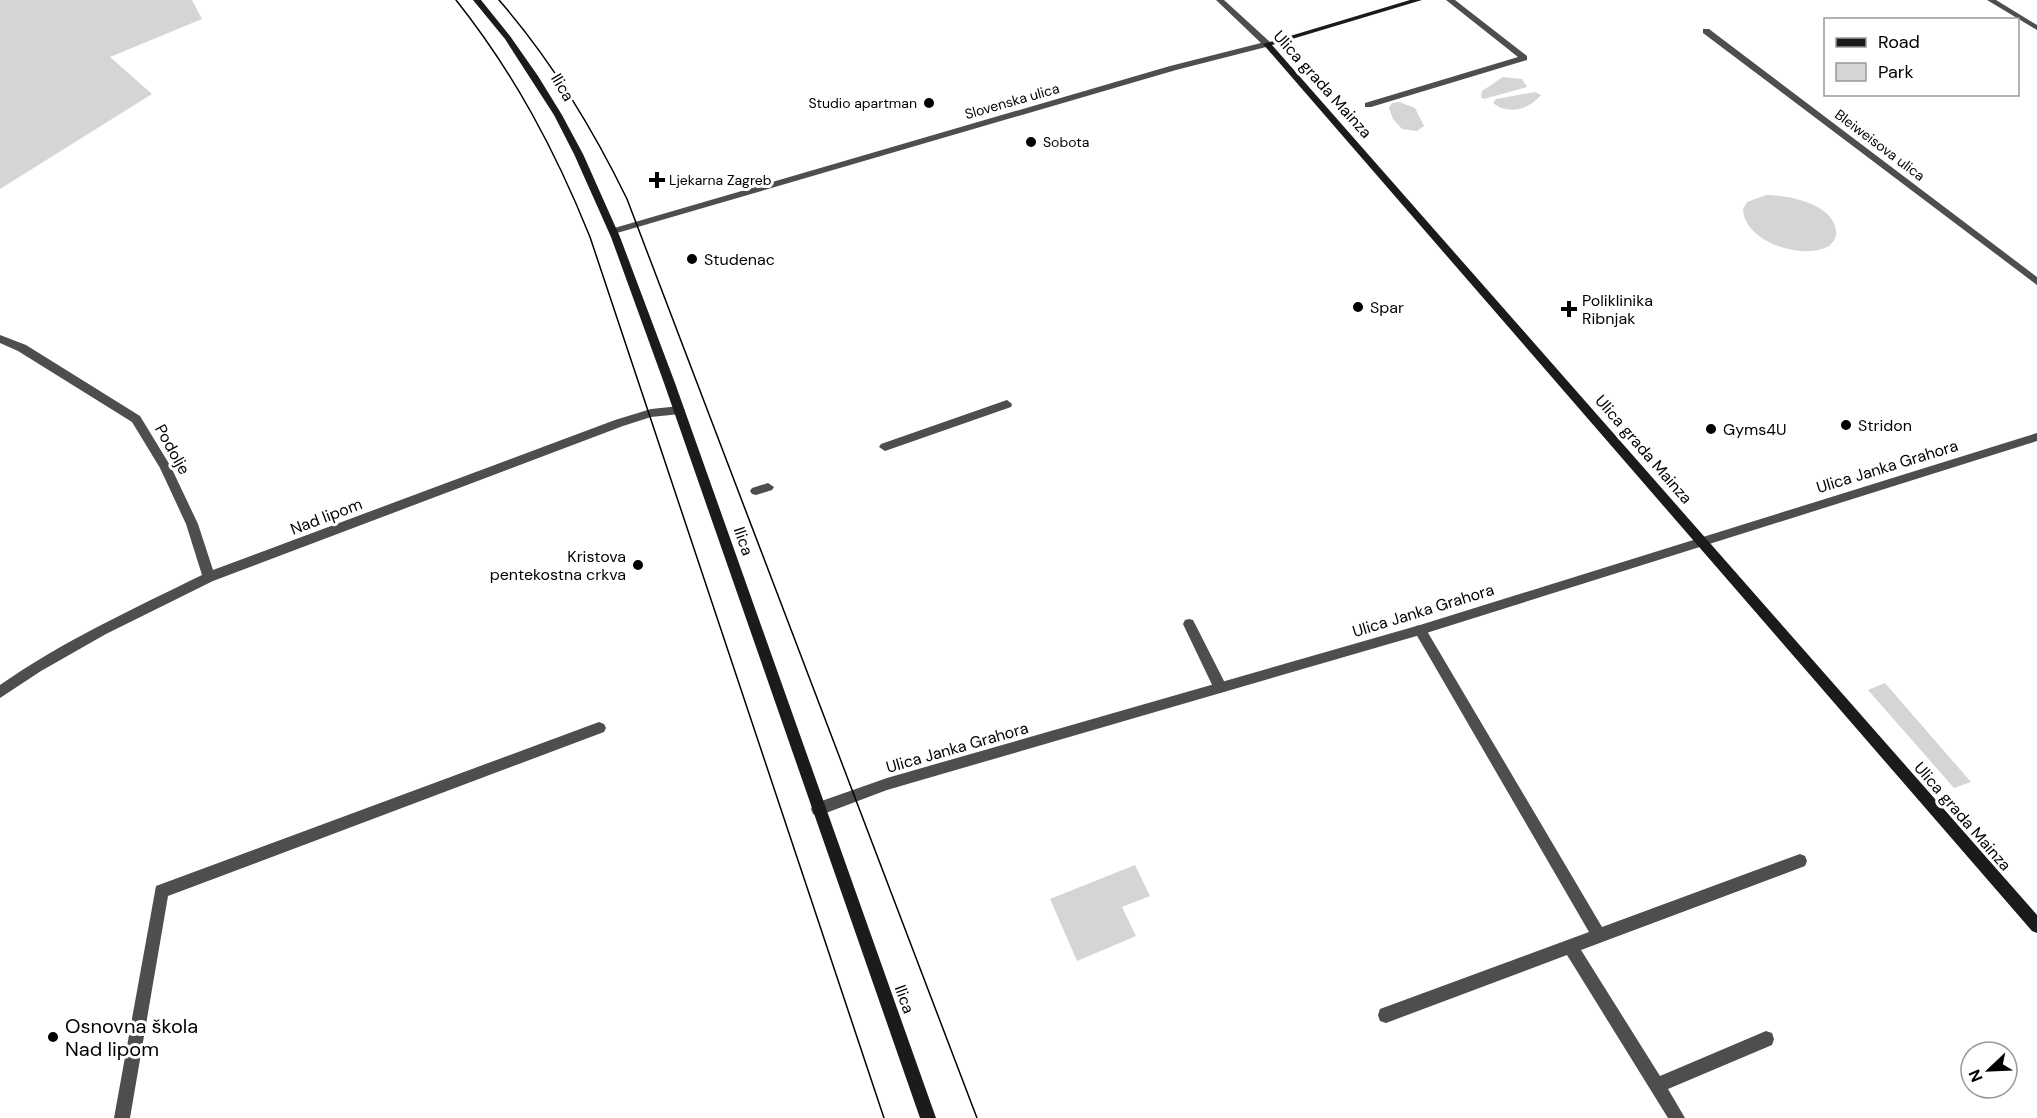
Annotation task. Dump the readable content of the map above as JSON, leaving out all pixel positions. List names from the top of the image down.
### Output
{
  "streets": {
    "main road": ["Ulica grada Mainza", "Ilica", "Slovenska ulica"],
    "street": [
      "Bleiweisova ulica",
      "Podolje",
      "Ulica Janka Grahora",
      "Nad lipom"
    ]
  },
  "crossings": [
    ["Ulica grada Mainza", "Slovenska ulica"],
    ["Ulica grada Mainza", "Ulica Janka Grahora"],
    ["Ilica", "Slovenska ulica"],
    ["Ilica", "Ulica Janka Grahora"],
    ["Ilica", "Nad lipom"],
    ["Podolje", "Nad lipom"]
  ],
  "places": {
    "other": [
      "Studio apartman",
      "Sobota",
      "Studenac",
      "Spar",
      "Stridon",
      "Gyms4U",
      "Kristova pentekostna crkva",
      "Osnovna škola Nad lipom"
    ],
    "health": ["Ljekarna Zagreb", "Poliklinika Ribnjak"]
  },
  "legend": ["Road", "Park"],
  "north": "bottom left"
}
